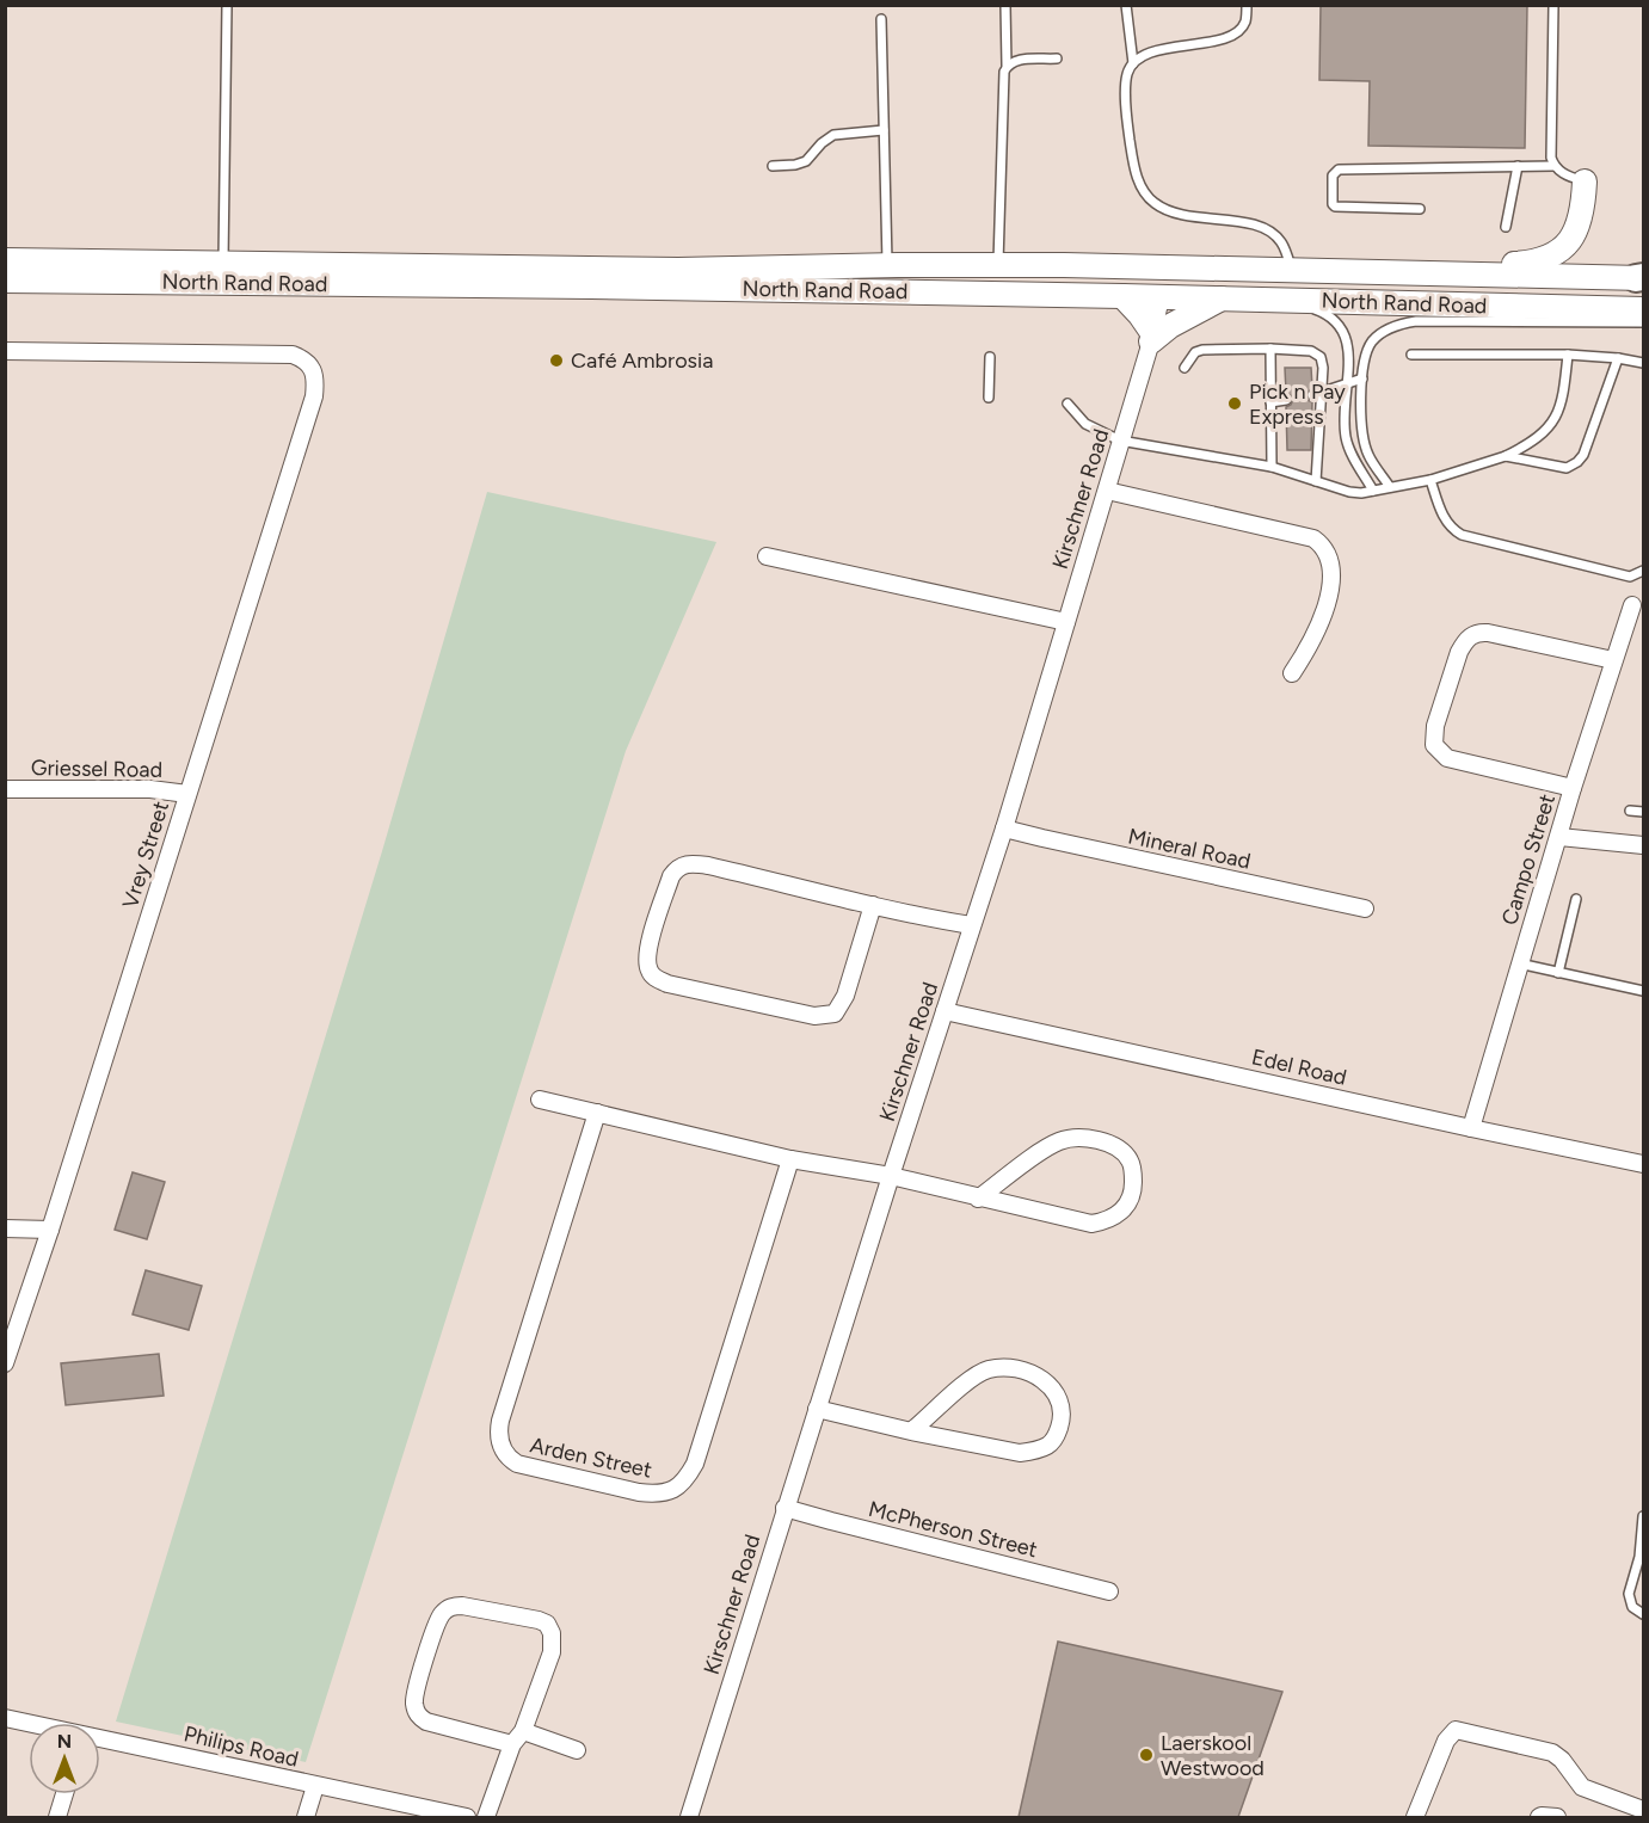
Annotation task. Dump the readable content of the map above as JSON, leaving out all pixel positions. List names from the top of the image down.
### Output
{
  "streets": {
    "main road": ["North Rand Road"],
    "street": [
      "Kirschner Road",
      "Griessel Road",
      "Mineral Road",
      "Vrey Street",
      "Campo Street",
      "Edel Road",
      "Arden Street",
      "McPherson Street",
      "Philips Road"
    ]
  },
  "crossings": [
    ["North Rand Road", "Kirschner Road"],
    ["Kirschner Road", "Mineral Road"],
    ["Kirschner Road", "Edel Road"],
    ["Kirschner Road", "McPherson Street"],
    ["Griessel Road", "Vrey Street"],
    ["Campo Street", "Edel Road"]
  ],
  "places": ["Café Ambrosia", "Pick n Pay Express", "Laerskool Westwood"],
  "north": "top"
}
